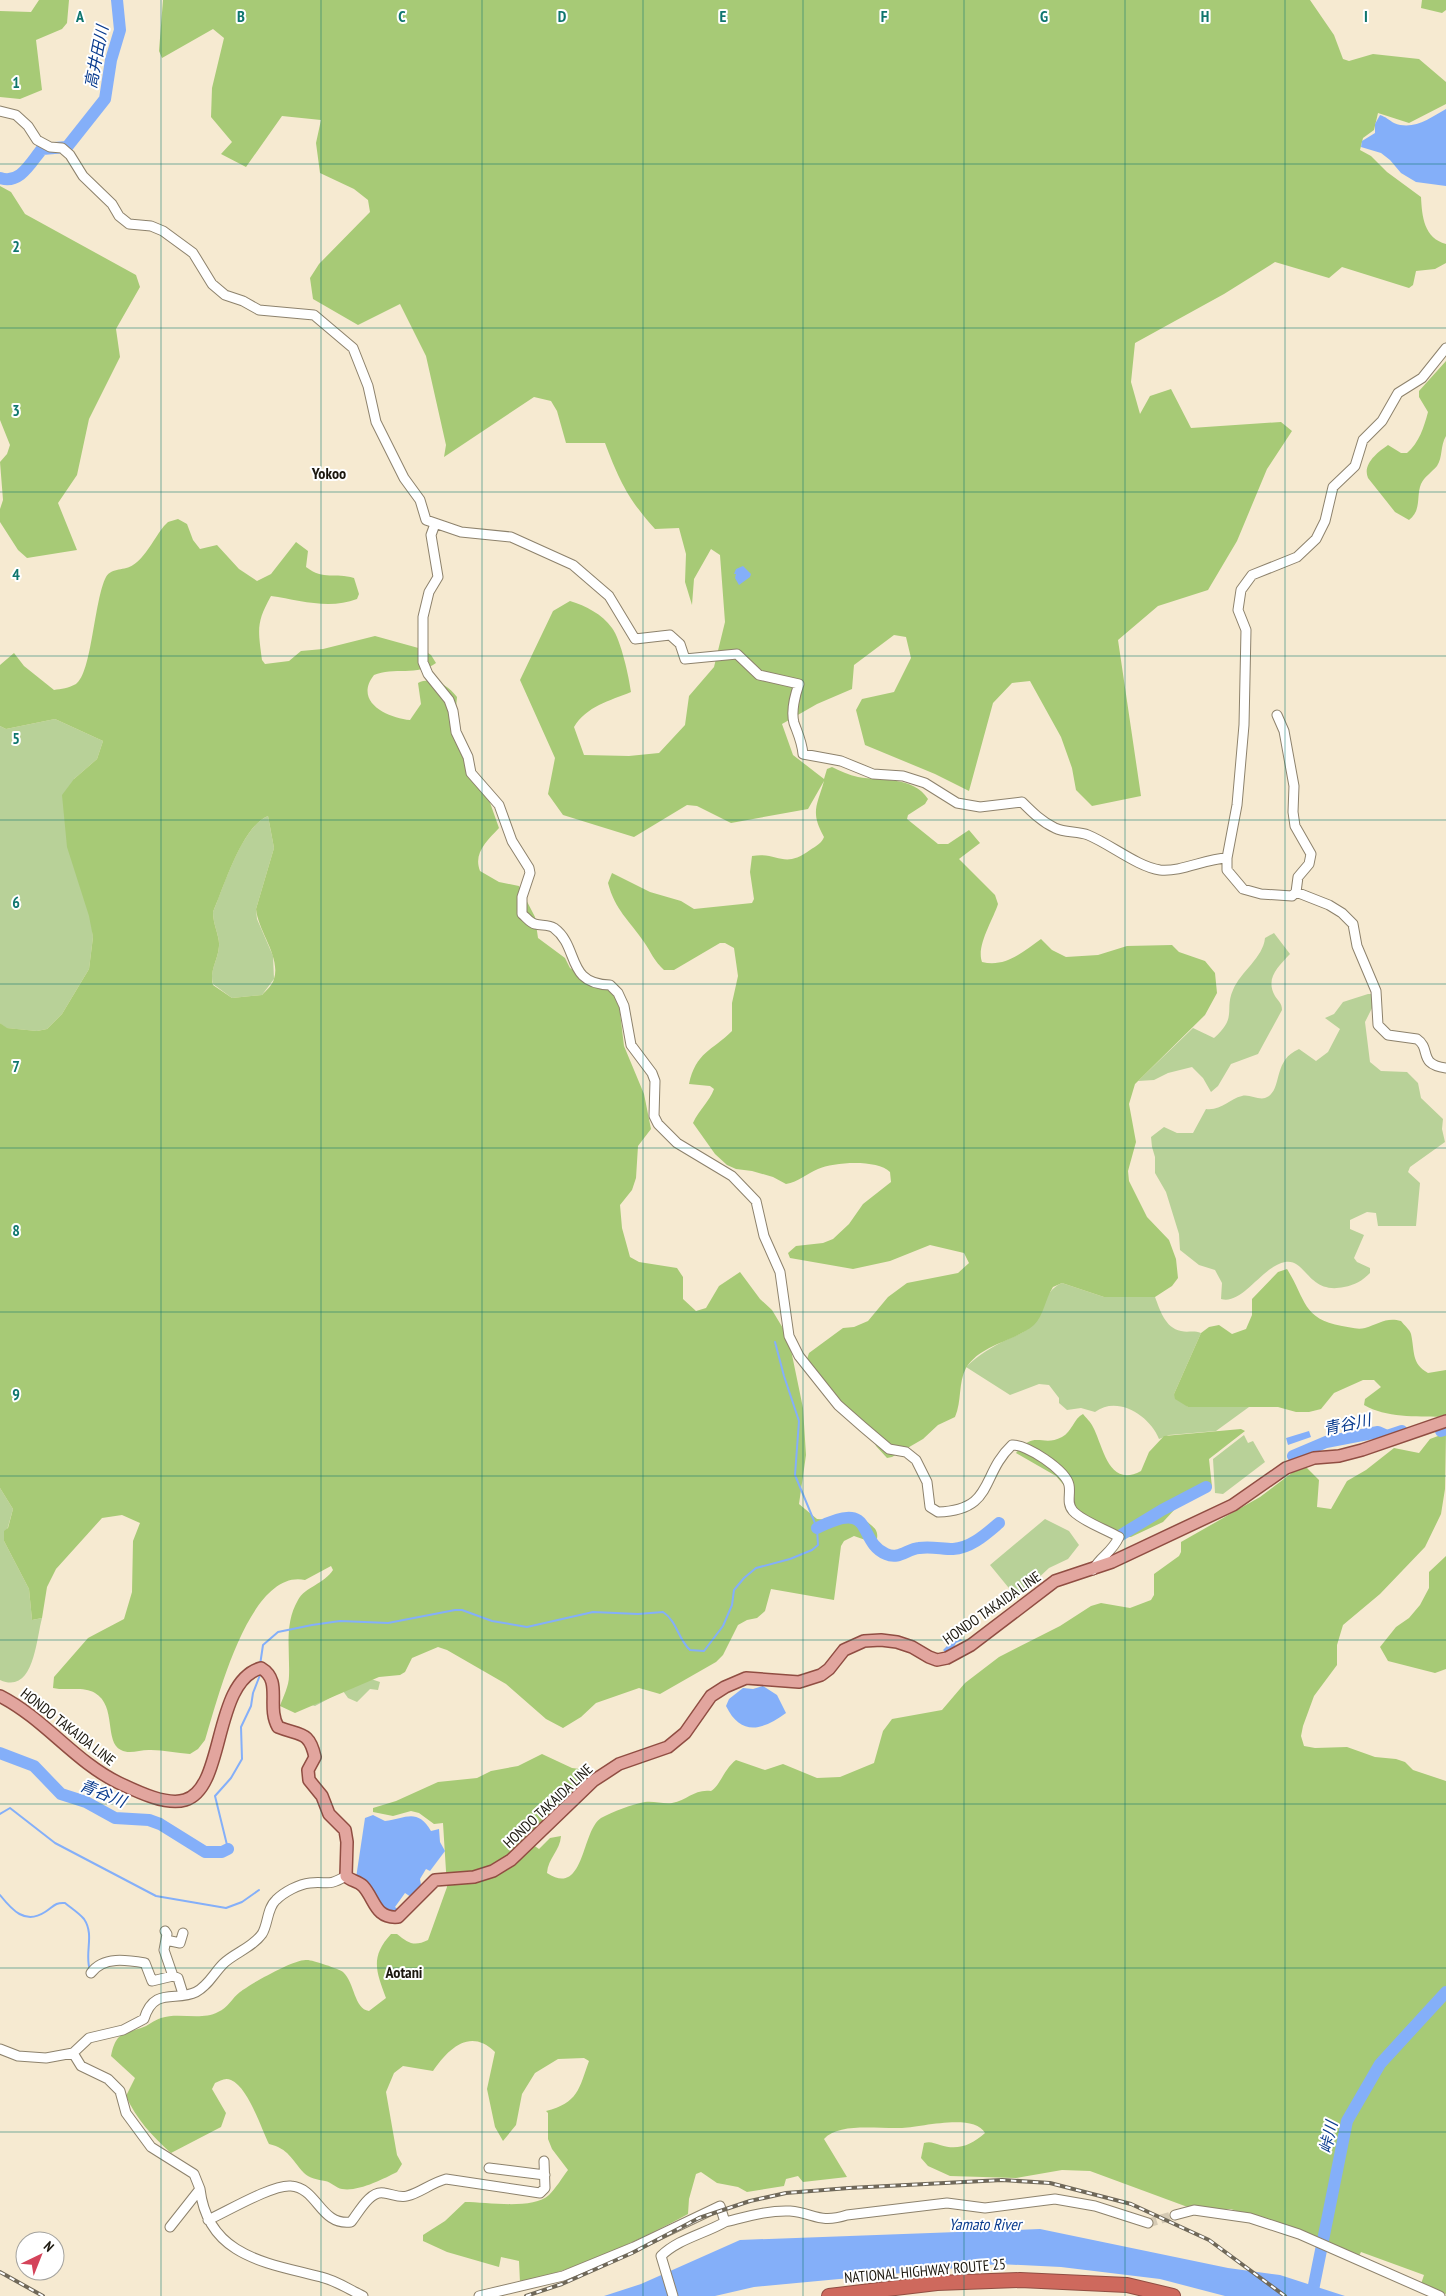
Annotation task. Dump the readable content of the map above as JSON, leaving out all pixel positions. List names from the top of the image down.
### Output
{
  "streets": {
    "highway": ["NATIONAL HIGHWAY ROUTE 25"],
    "main road": ["HONDO TAKAIDA LINE"]
  },
  "districts": ["Yokoo", "Aotani"],
  "water": [
    "高井田川",
    "青谷川",
    "峠川",
    "Yamato River"
  ],
  "north": "top right",
  "grid": {
    "columns": [
      "A",
      "B",
      "C",
      "D",
      "E",
      "F",
      "G",
      "H",
      "I"
    ],
    "rows": [
      "1",
      "2",
      "3",
      "4",
      "5",
      "6",
      "7",
      "8",
      "9"
    ]
  }
}
